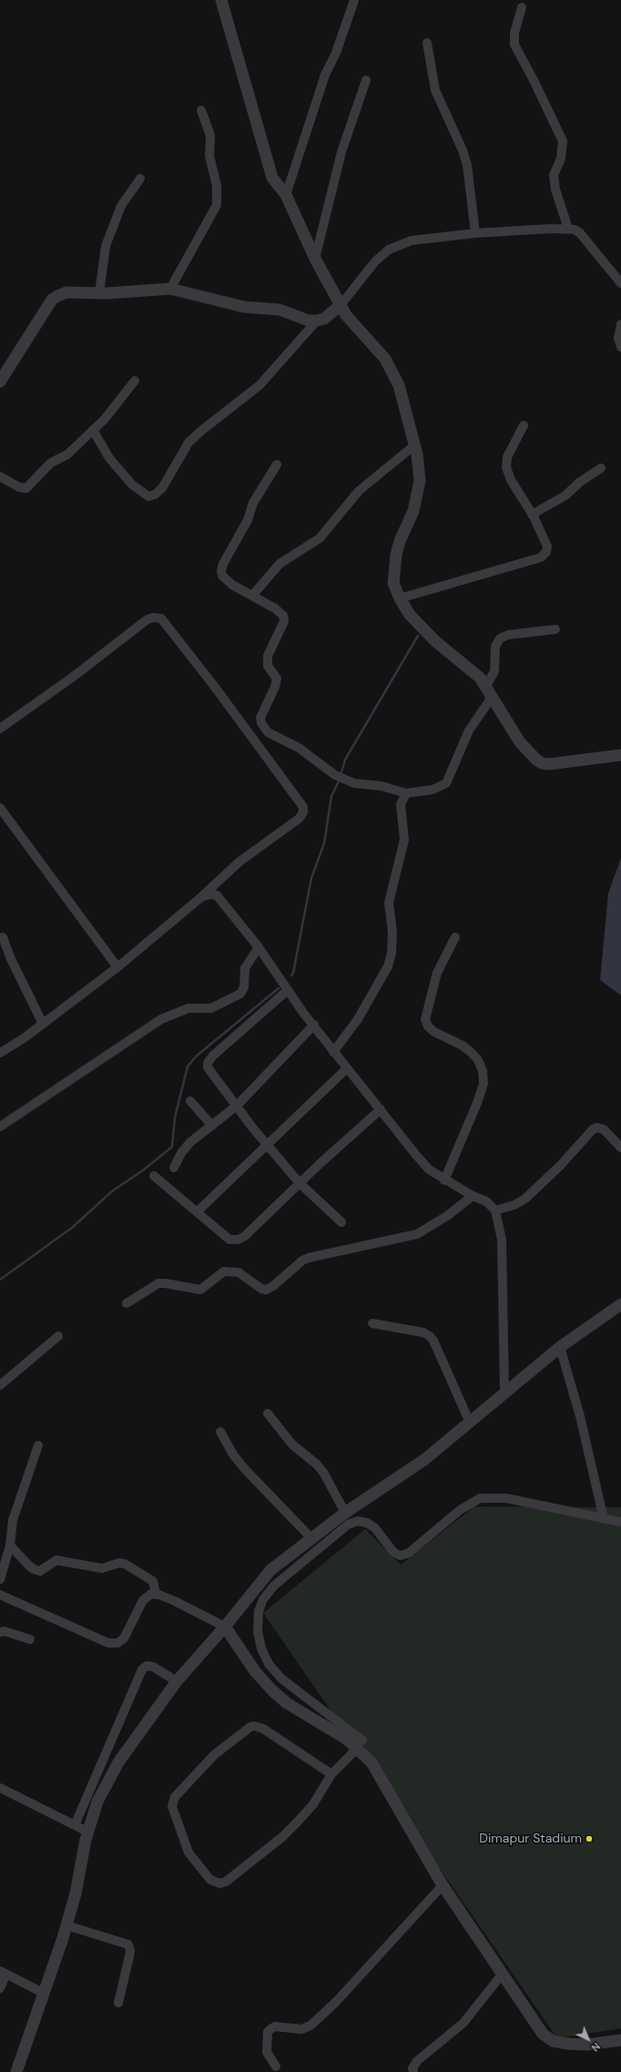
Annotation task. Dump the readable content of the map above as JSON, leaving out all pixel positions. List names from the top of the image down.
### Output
{
  "places": ["Dimapur Stadium"],
  "north": "bottom right"
}
